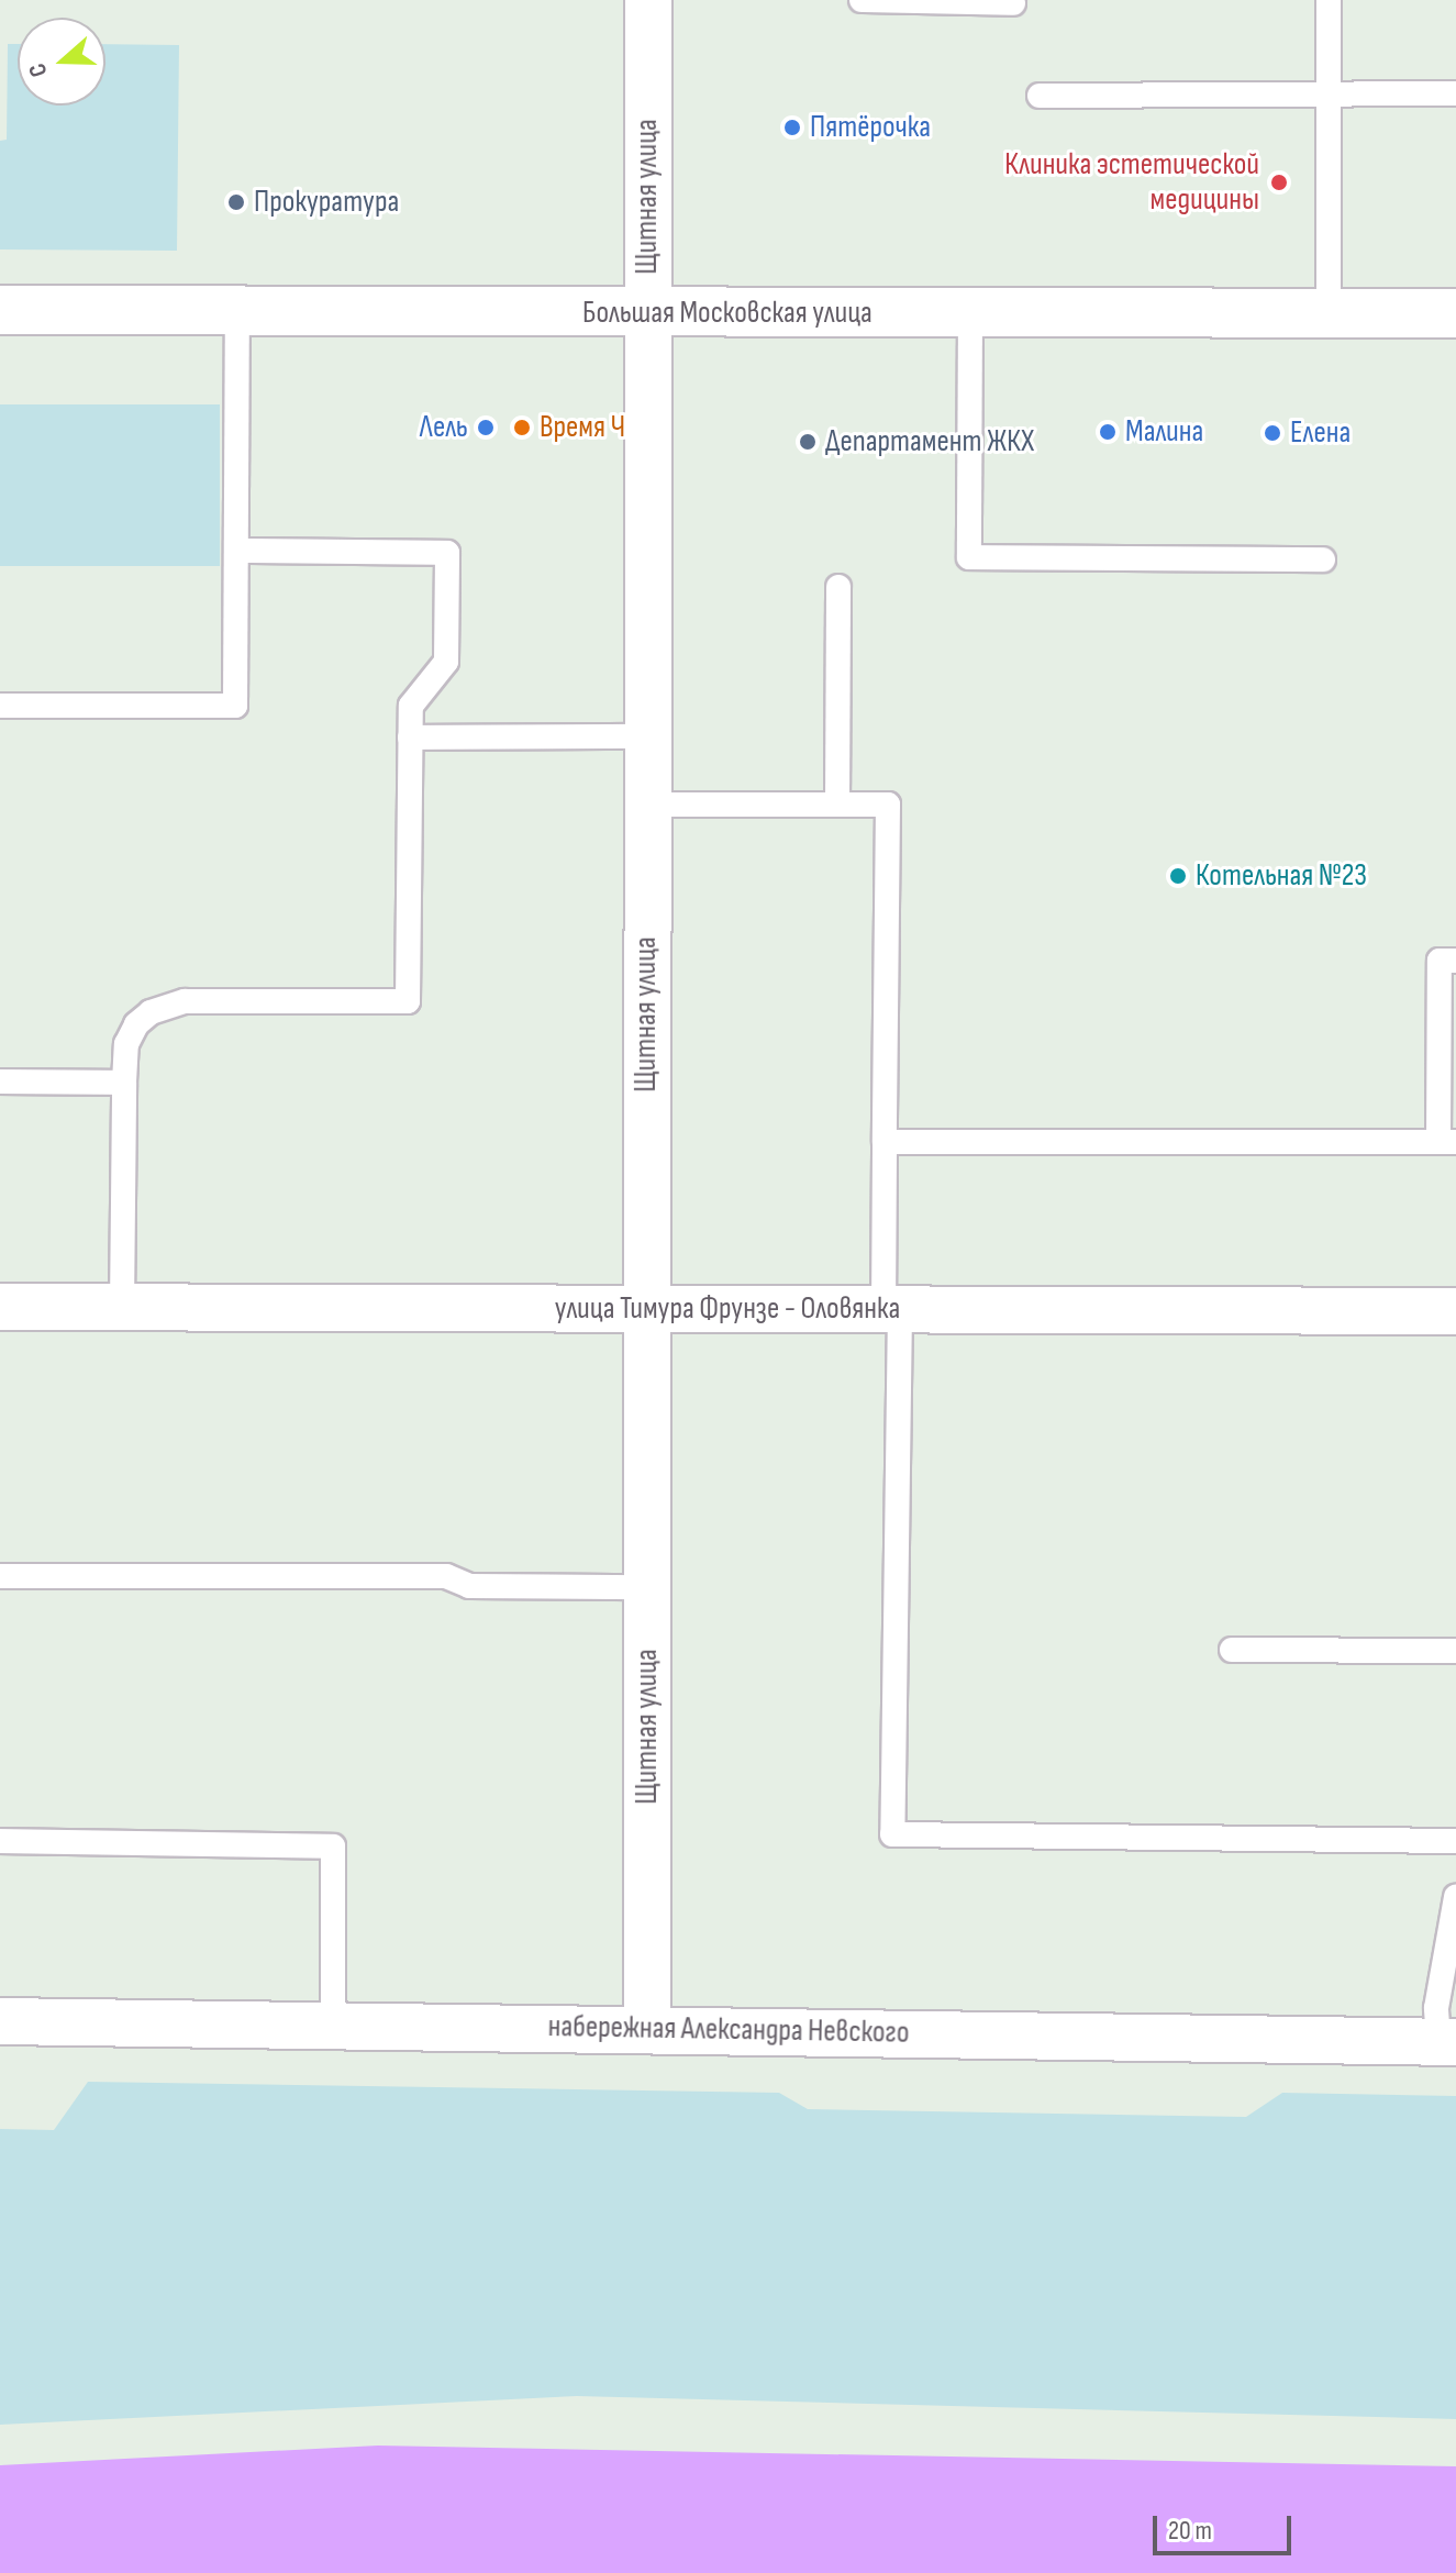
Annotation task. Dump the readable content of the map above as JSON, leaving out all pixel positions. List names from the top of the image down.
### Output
{
  "streets": {
    "main road": ["Большая Московская улица"],
    "street": ["Щитная улица", "улица Тимура Фрунзе - Оловянка", "набережная Александра Невского"]
  },
  "crossings": [
    ["Щитная улица", "Большая Московская улица"],
    ["Щитная улица", "улица Тимура Фрунзе - Оловянка"],
    ["Щитная улица", "набережная Александра Невского"]
  ],
  "places": [
    "Пятёрочка",
    "Клиника эстетической медицины",
    "Прокуратура",
    "Лель",
    "Время Ч",
    "Малина",
    "Елена",
    "Департамент ЖКХ",
    "Котельная №23"
  ],
  "scale_bar": "20 m",
  "north": "left"
}
